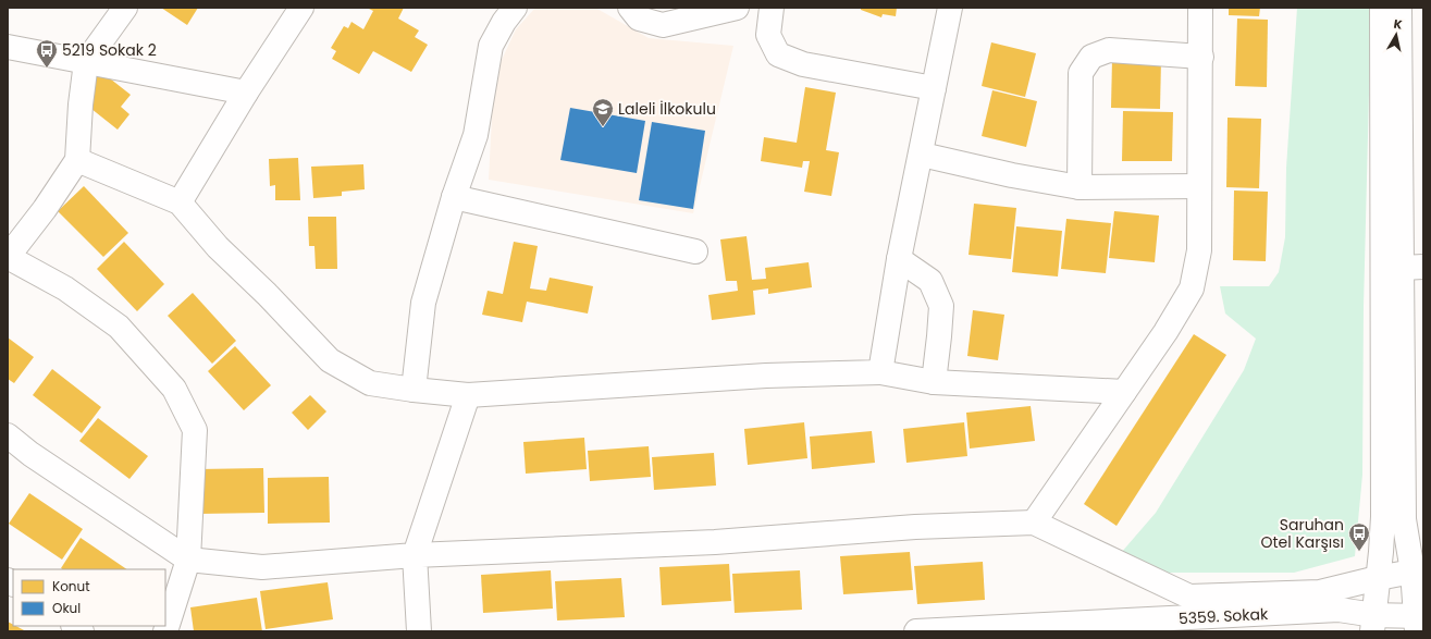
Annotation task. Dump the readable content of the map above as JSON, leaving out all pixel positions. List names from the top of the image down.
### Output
{
  "streets": {
    "street": ["5359. Sokak"]
  },
  "places": {
    "bus stop": ["5219 Sokak 2", "Saruhan Otel Karşısı"],
    "school or university": ["Laleli İlkokulu"]
  },
  "legend": ["Konut", "Okul"],
  "north": "top"
}
